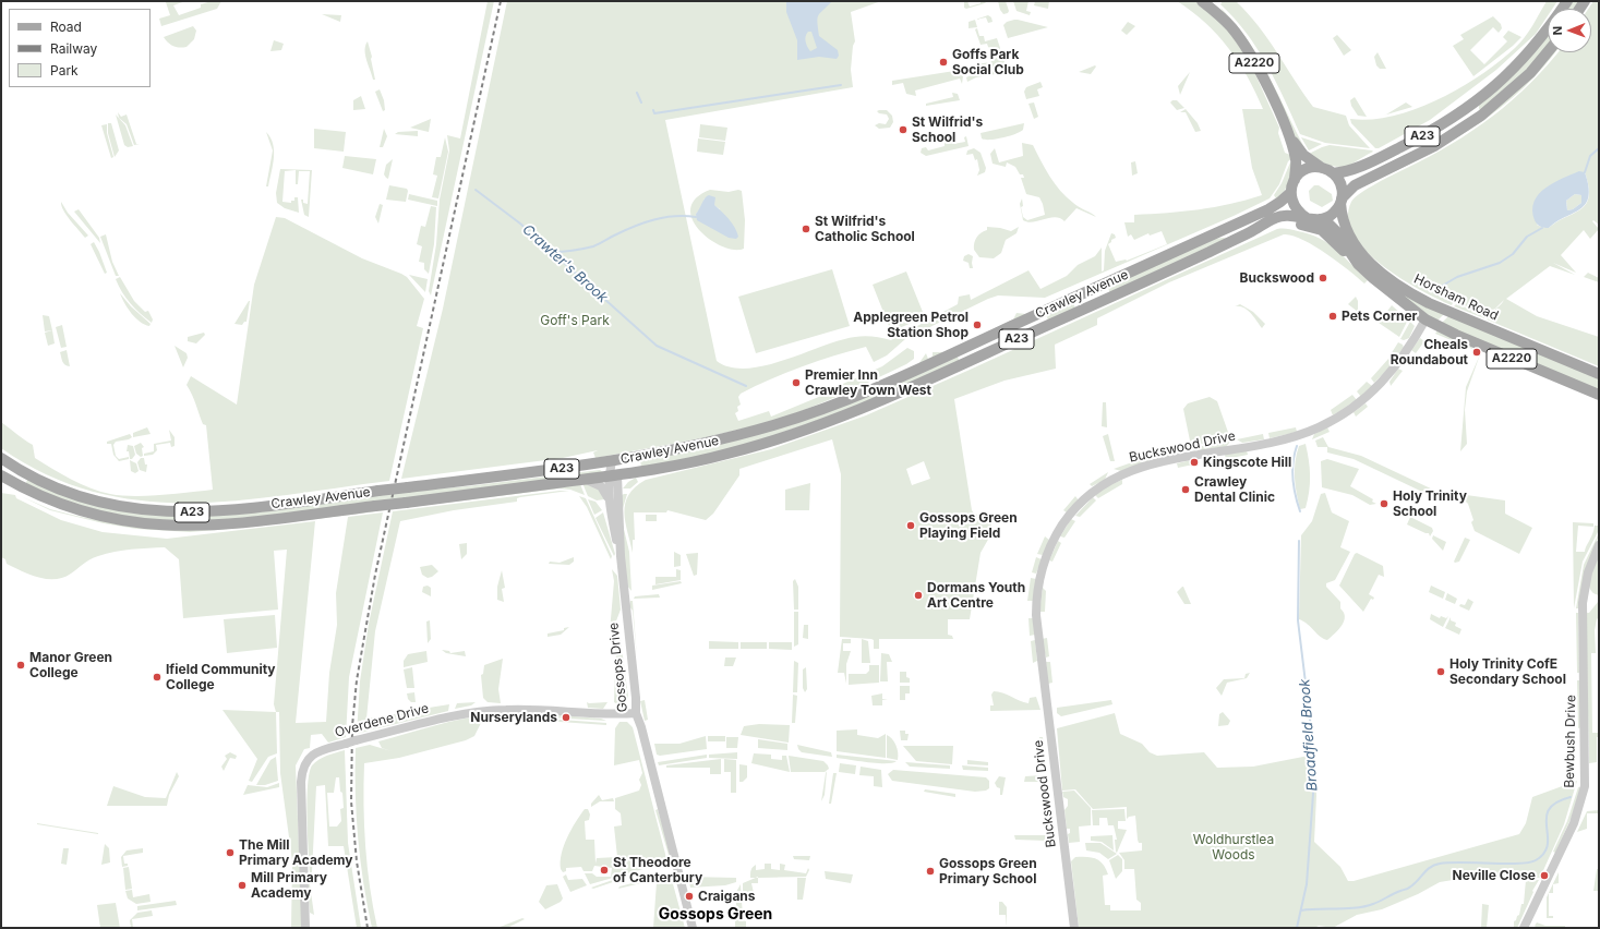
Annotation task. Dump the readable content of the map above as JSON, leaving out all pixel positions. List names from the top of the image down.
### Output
{
  "streets": {
    "main road": [
      "A2220",
      "A23",
      "Crawley Avenue",
      "Horsham Road"
    ],
    "street": [
      "Buckswood Drive",
      "Gossops Drive",
      "Overdene Drive",
      "Bewbush Drive"
    ]
  },
  "crossings": [
    ["A2220", "A23"],
    ["A2220", "Crawley Avenue"],
    ["A2220", "Horsham Road"],
    ["A23", "Crawley Avenue"],
    ["A23", "Horsham Road"],
    ["Crawley Avenue", "Horsham Road"],
    ["Crawley Avenue", "Gossops Drive"],
    ["Horsham Road", "Buckswood Drive"],
    ["Gossops Drive", "Overdene Drive"]
  ],
  "districts": ["Gossops Green"],
  "water": ["Crawter's Brook", "Broadfield Brook"],
  "parks": ["Goff's Park", "Woldhurstlea Woods"],
  "places": [
    "Goffs Park Social Club",
    "St Wilfrid's School",
    "St Wilfrid's Catholic School",
    "Buckswood",
    "Pets Corner",
    "Applegreen Petrol Station Shop",
    "Cheals Roundabout",
    "Premier Inn Crawley Town West",
    "Kingscote Hill",
    "Crawley Dental Clinic",
    "Holy Trinity School",
    "Gossops Green Playing Field",
    "Dormans Youth Art Centre",
    "Manor Green College",
    "Holy Trinity CofE Secondary School",
    "Ifield Community College",
    "Nurserylands",
    "The Mill Primary Academy",
    "St Theodore of Canterbury",
    "Gossops Green Primary School",
    "Neville Close",
    "Mill Primary Academy",
    "Craigans"
  ],
  "legend": ["Road", "Railway", "Park"],
  "north": "left"
}
